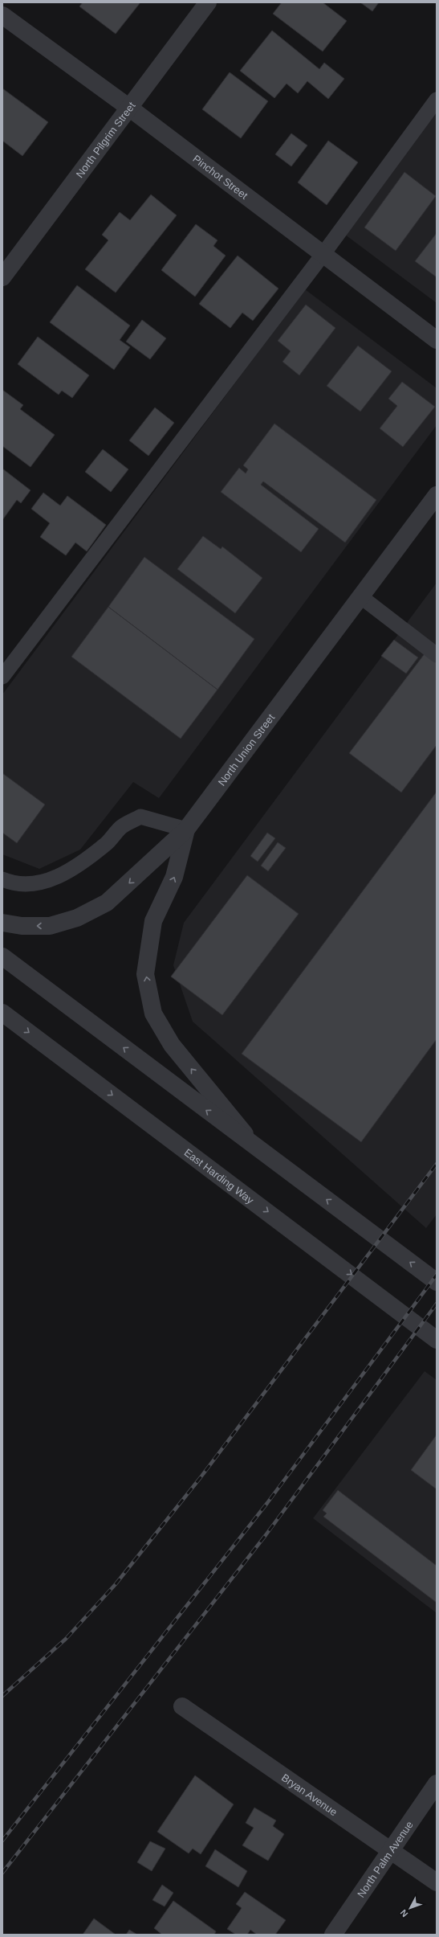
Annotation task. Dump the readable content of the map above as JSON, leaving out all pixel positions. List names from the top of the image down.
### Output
{
  "streets": {
    "street": [
      "North Pilgrim Street",
      "Pinchot Street",
      "North Union Street",
      "East Harding Way",
      "Bryan Avenue",
      "North Palm Avenue"
    ]
  },
  "crossings": [
    ["North Pilgrim Street", "Pinchot Street"],
    ["Bryan Avenue", "North Palm Avenue"]
  ],
  "north": "bottom left"
}
